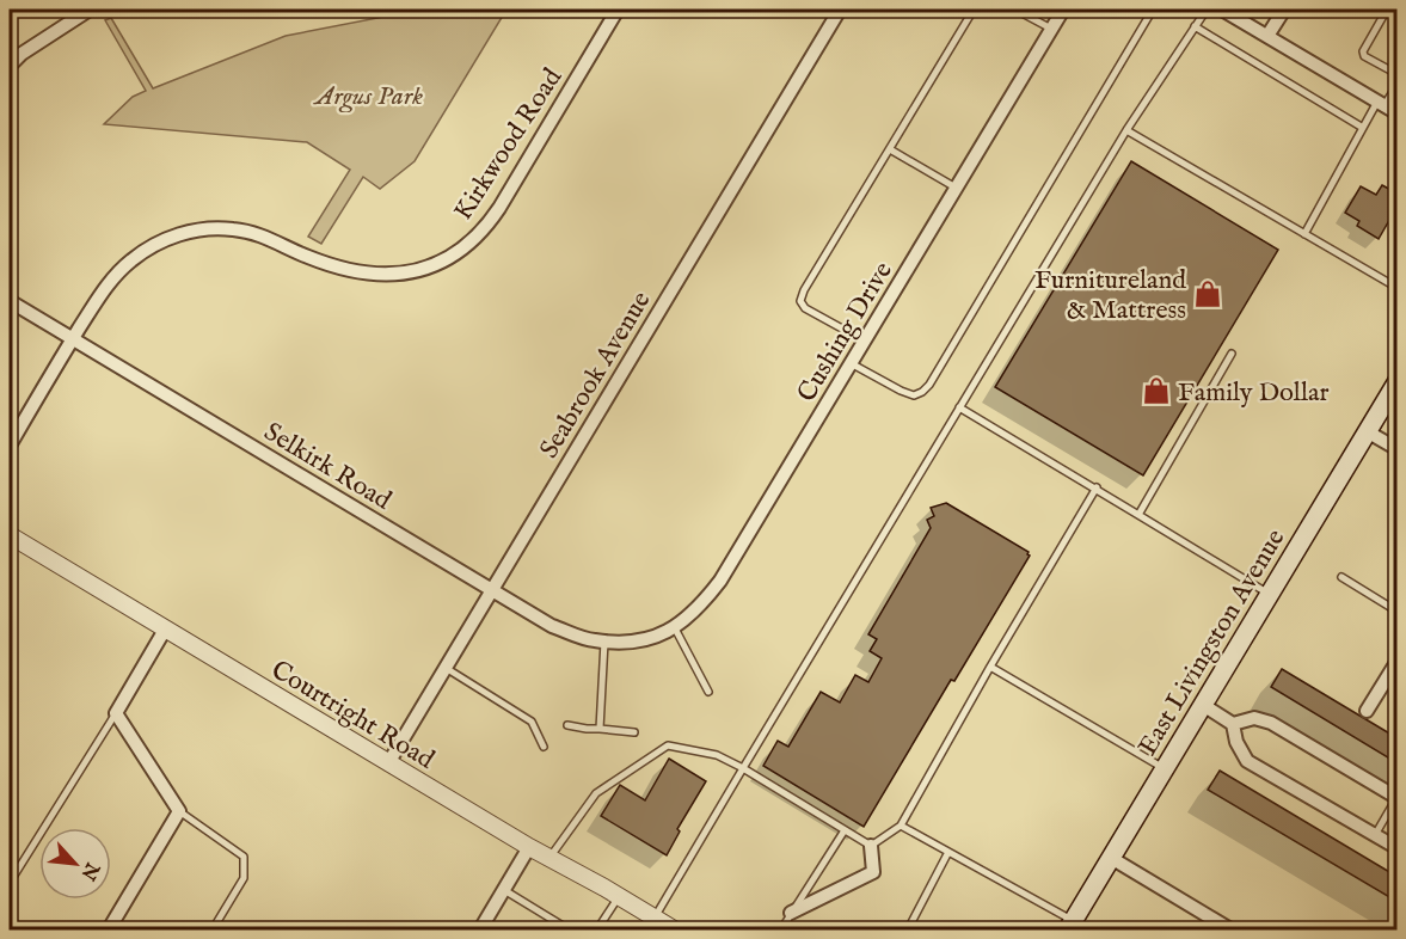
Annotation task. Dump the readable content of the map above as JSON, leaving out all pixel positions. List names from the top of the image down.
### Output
{
  "streets": {
    "main road": ["East Livingston Avenue"],
    "street": [
      "Kirkwood Road",
      "Cushing Drive",
      "Seabrook Avenue",
      "Selkirk Road",
      "Courtright Road"
    ]
  },
  "crossings": [
    ["Kirkwood Road", "Selkirk Road"],
    ["Cushing Drive", "Selkirk Road"],
    ["Seabrook Avenue", "Selkirk Road"],
    ["Seabrook Avenue", "Courtright Road"]
  ],
  "parks": ["Argus Park"],
  "places": {
    "shop": ["Furnitureland & Mattress", "Family Dollar"]
  },
  "north": "bottom right"
}
